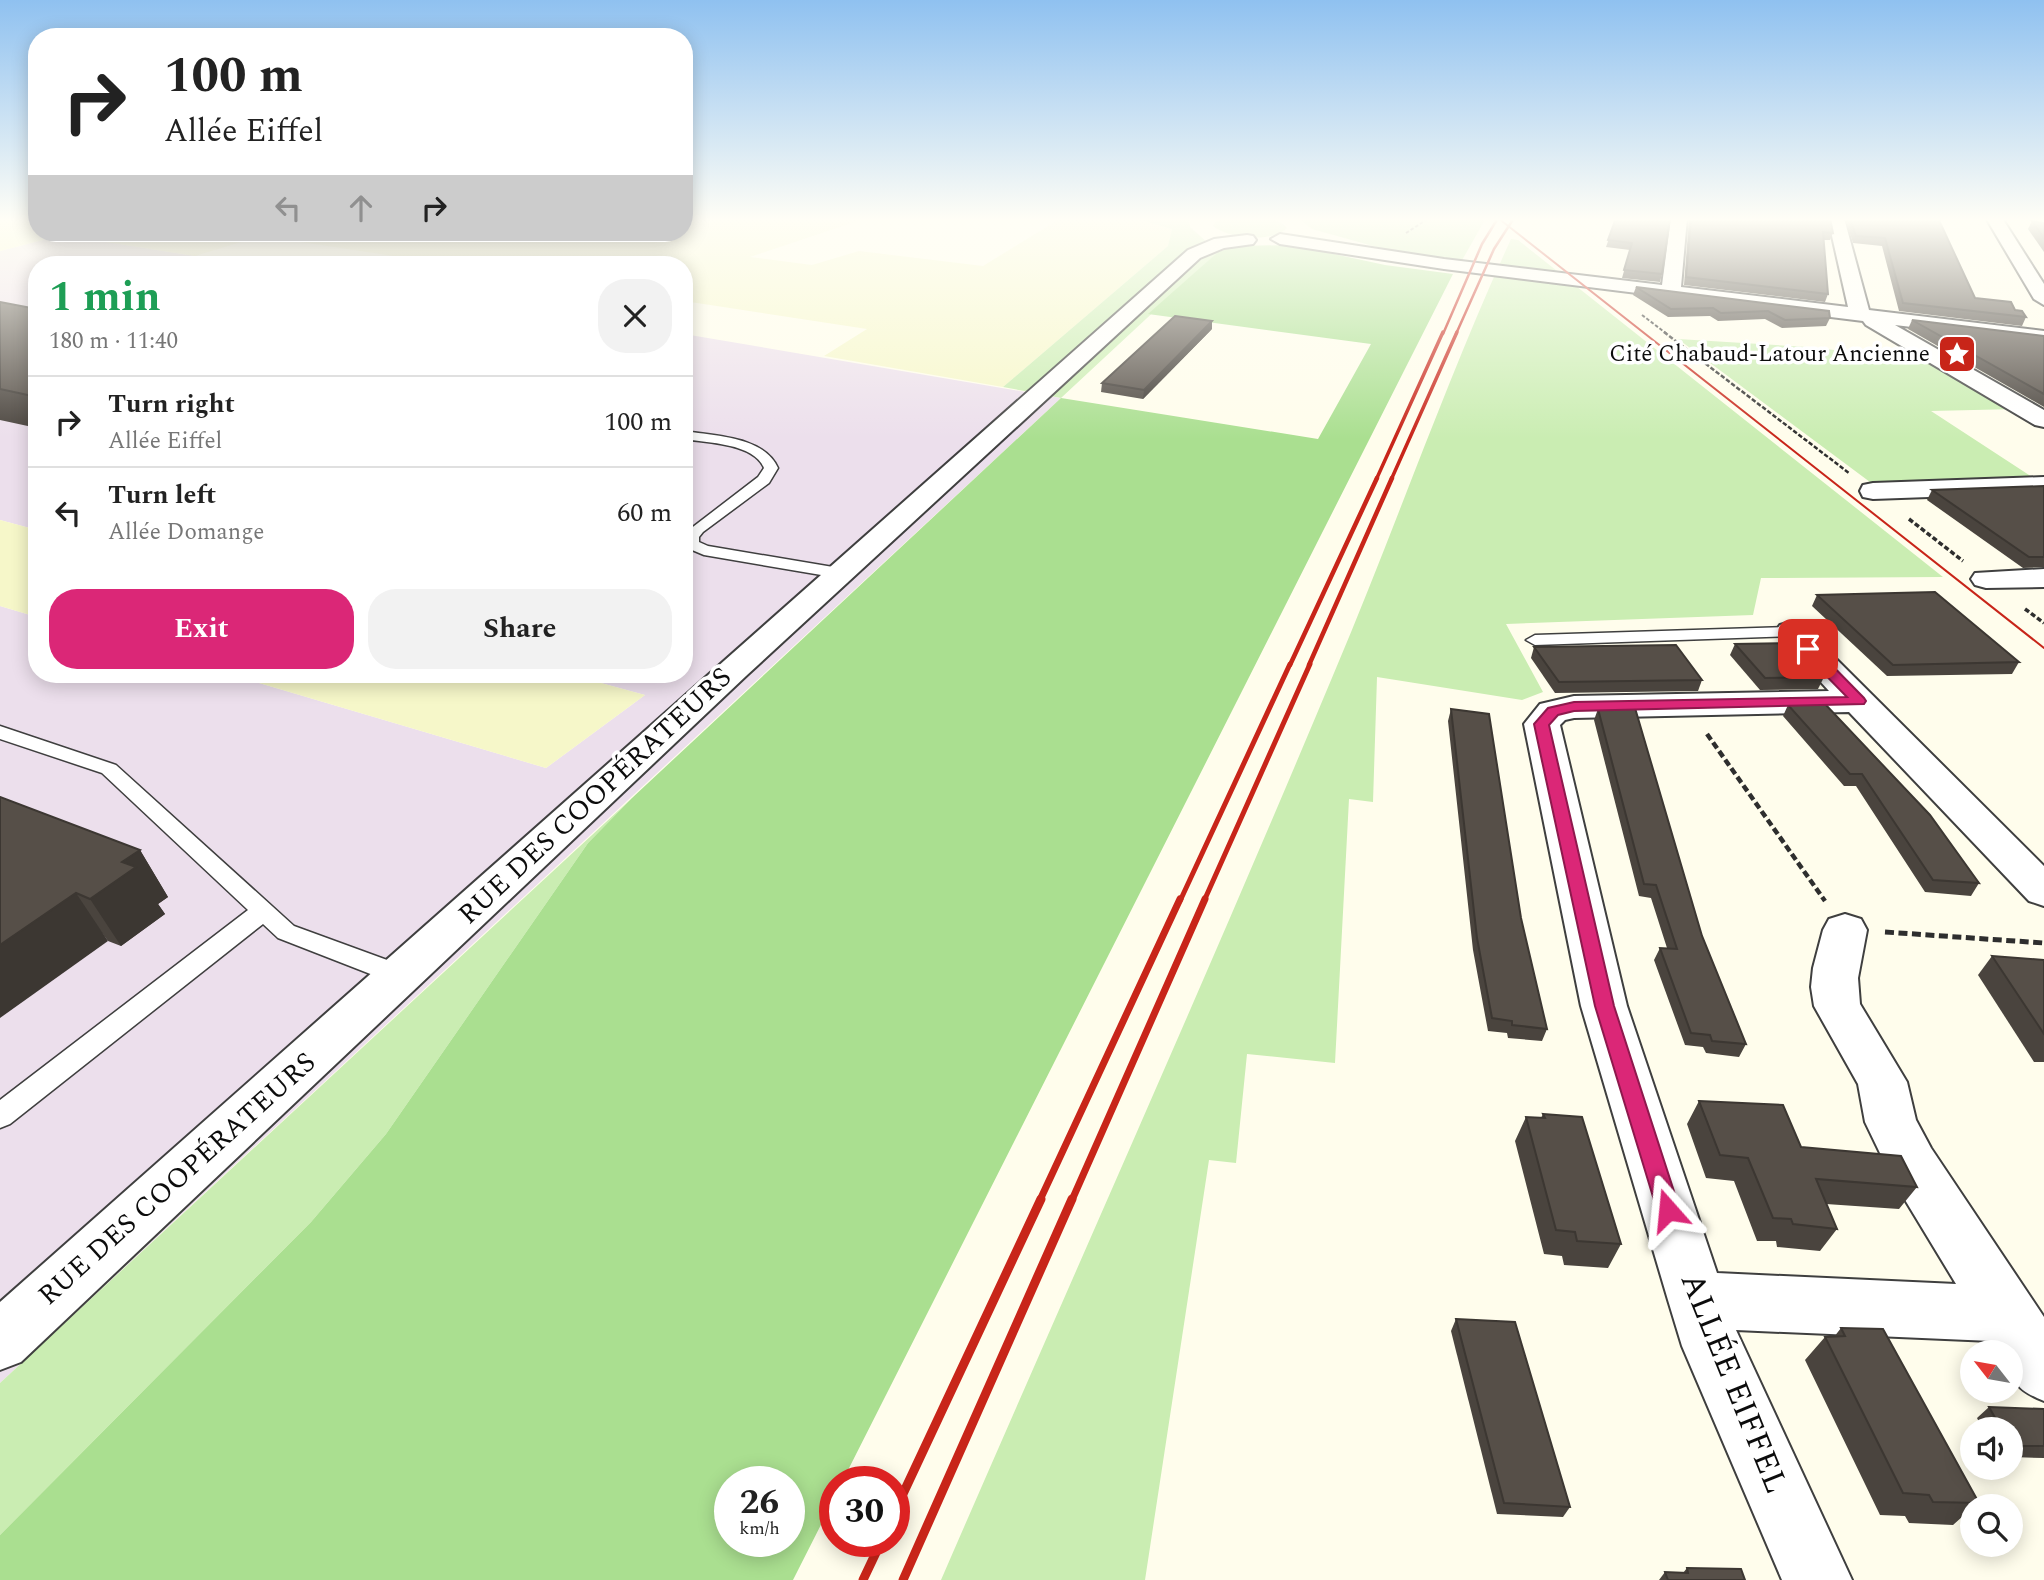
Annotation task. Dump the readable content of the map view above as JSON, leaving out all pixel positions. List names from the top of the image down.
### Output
{
  "streets": {
    "street": ["RUE DES COOPÉRATEURS", "ALLÉE EIFFEL"]
  },
  "places": {
    "place": ["Cité Chabaud-Latour Ancienne"]
  },
  "north": "top left",
  "page": {
    "turn": ["100 m", "Allée Eiffel"],
    "heading": ["1 min", "180 m · 11:40"],
    "list": [
      {
        "name": "Turn right",
        "note": "Allée Eiffel",
        "value": "100 m"
      },
      {
        "name": "Turn left",
        "note": "Allée Domange",
        "value": "60 m"
      }
    ],
    "buttons": ["Exit", "Share"],
    "speed": "26 km/h",
    "limit": "30"
  }
}
